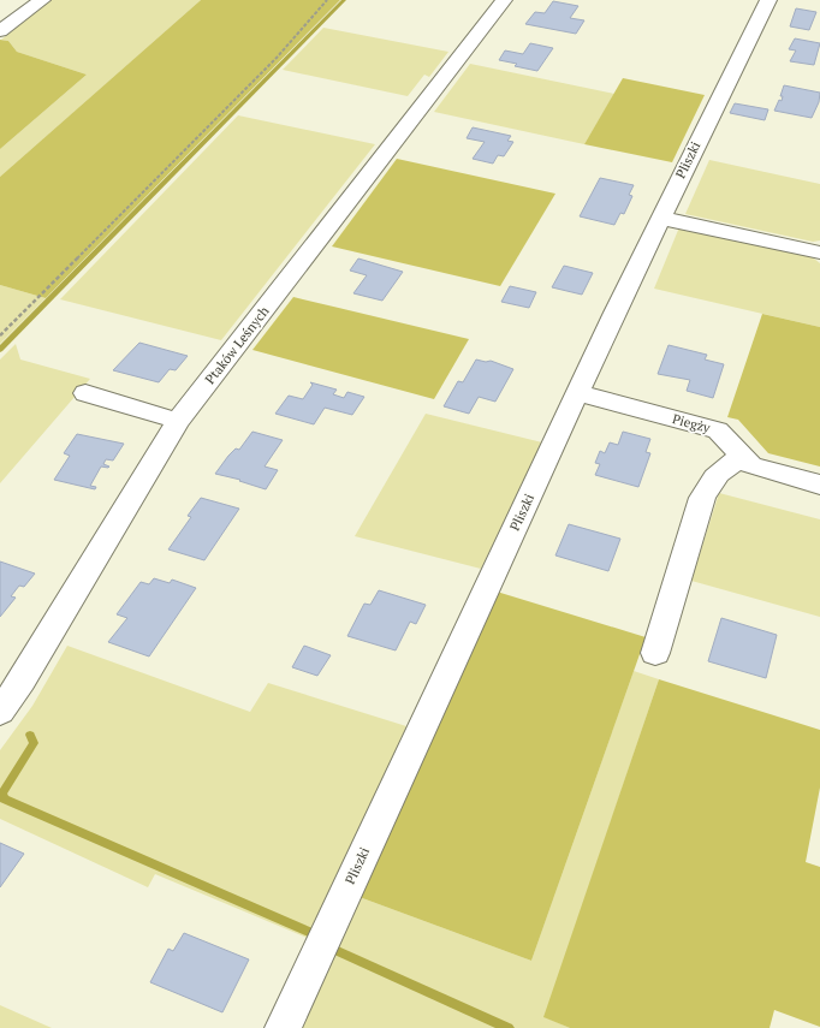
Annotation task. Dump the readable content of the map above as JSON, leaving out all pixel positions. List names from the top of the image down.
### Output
{
  "streets": {
    "street": ["Pliszki", "Ptaków Leśnych", "Piegży"]
  },
  "crossings": [
    ["Pliszki", "Piegży"]
  ]
}
